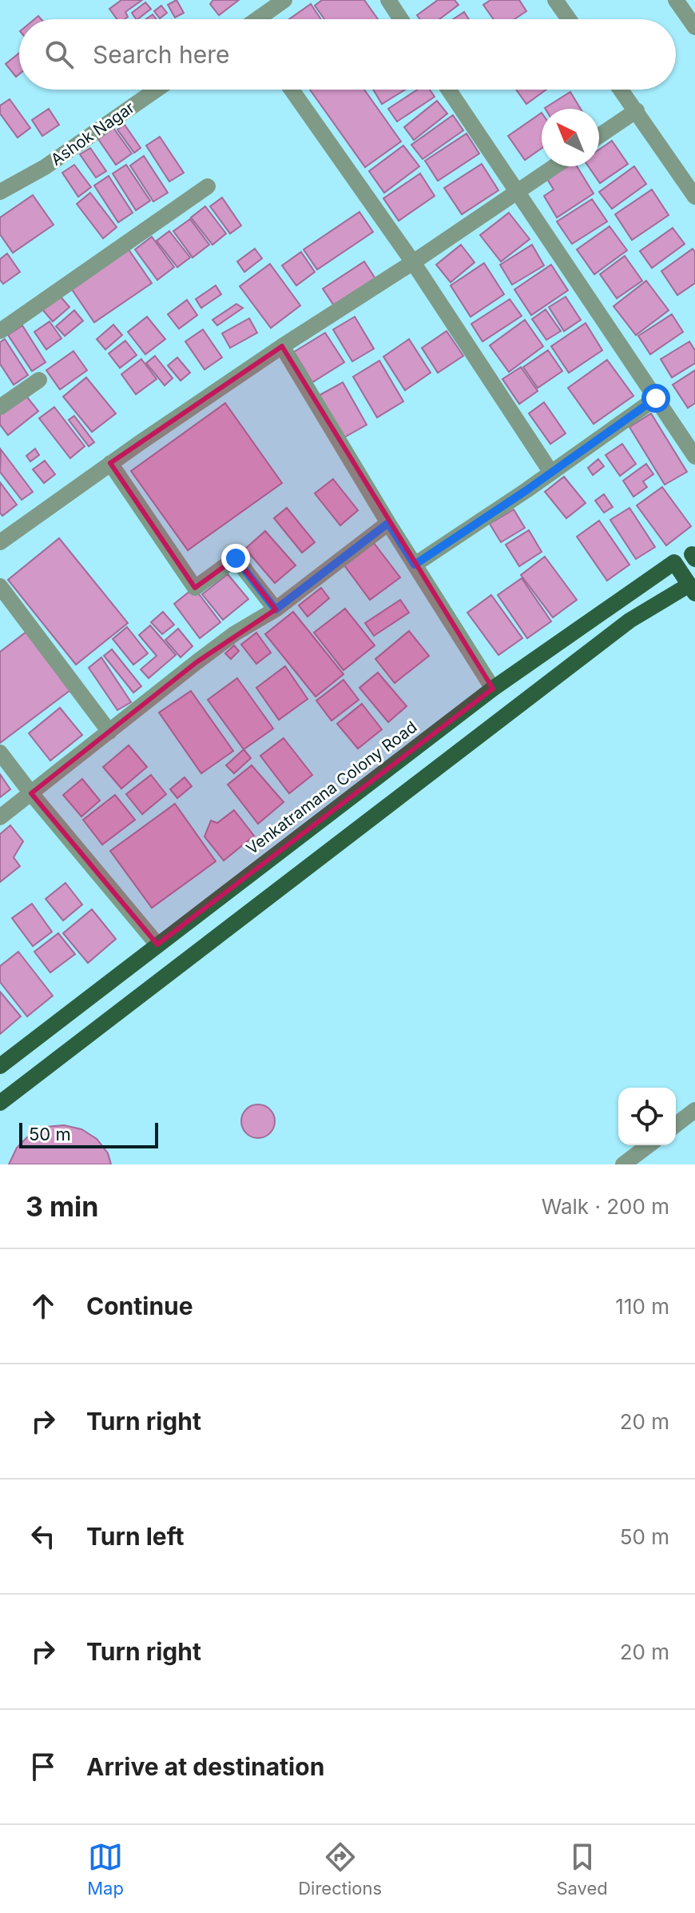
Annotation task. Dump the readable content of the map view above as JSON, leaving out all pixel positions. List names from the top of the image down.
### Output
{
  "streets": {
    "main road": ["Venkatramana Colony Road"],
    "street": ["Ashok Nagar"]
  },
  "scale_bar": "50 m",
  "north": "top left",
  "page": {
    "search": "Search here",
    "scale": "50 m",
    "heading": ["3 min", "Walk · 200 m"],
    "list": [
      ["Continue", "110 m"],
      ["Turn right", "20 m"],
      ["Turn left", "50 m"],
      ["Turn right", "20 m"],
      "Arrive at destination"
    ],
    "nav": ["Map", "Directions", "Saved"]
  }
}
